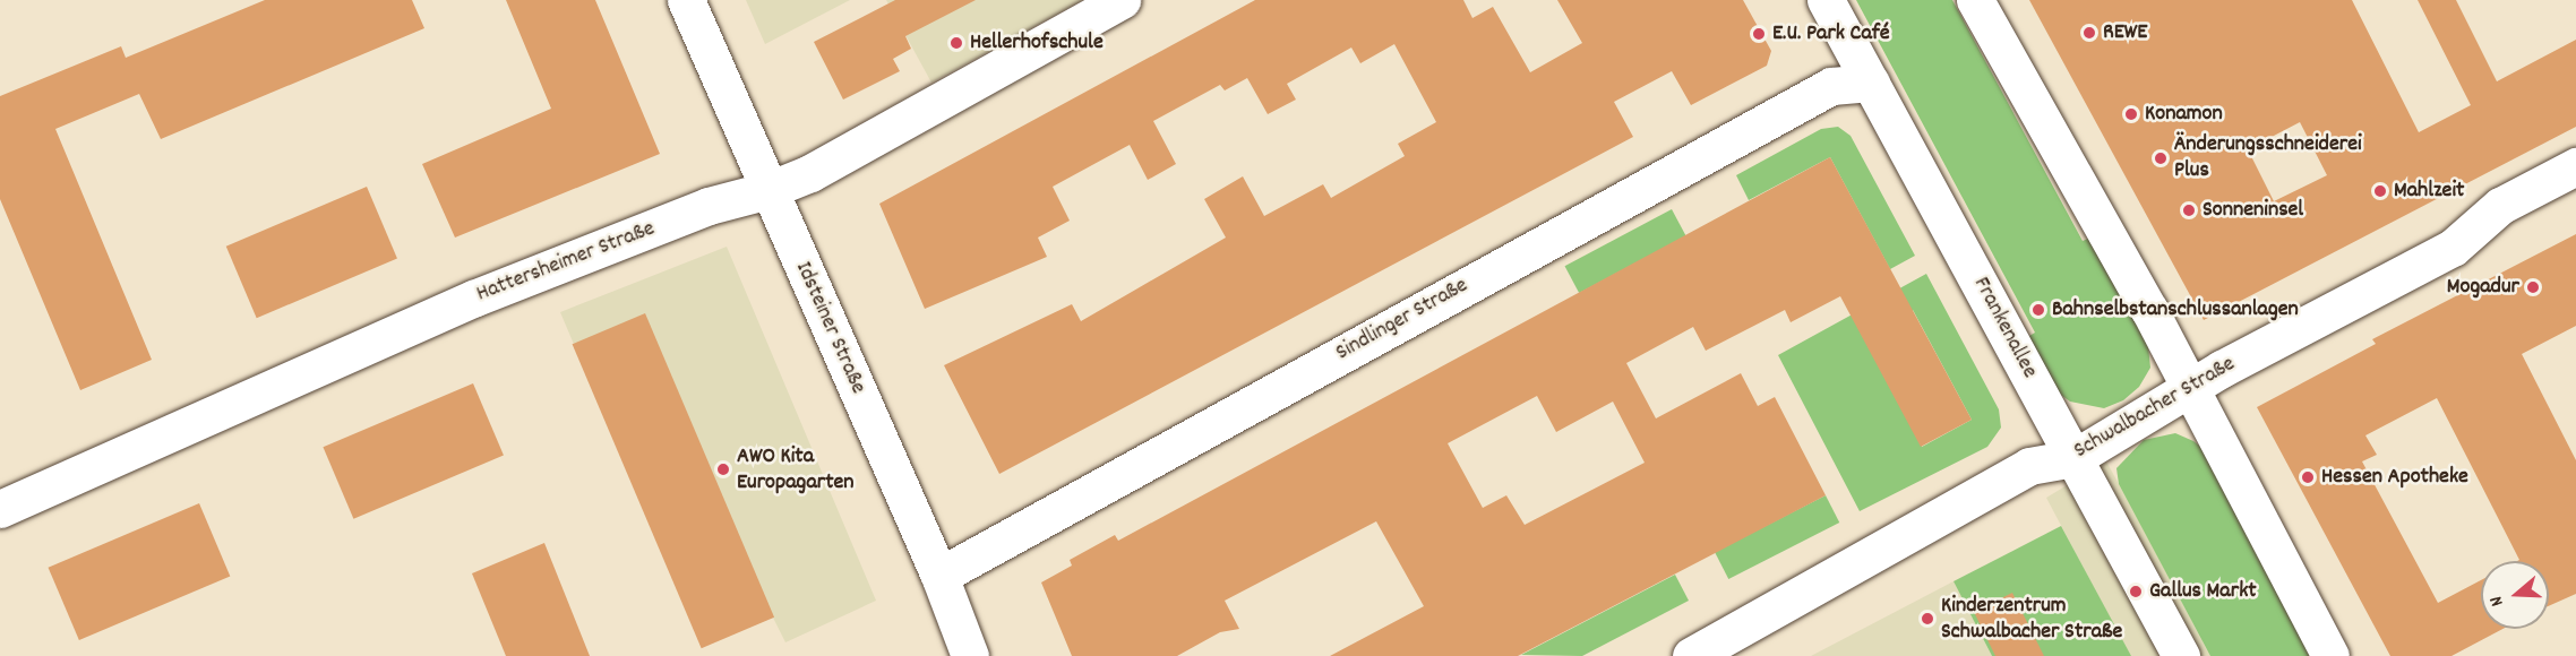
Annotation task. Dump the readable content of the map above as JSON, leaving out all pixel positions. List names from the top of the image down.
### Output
{
  "streets": {
    "street": [
      "Hattersheimer Straße",
      "Sindlinger Straße",
      "Idsteiner Straße",
      "Frankenallee",
      "Schwalbacher Straße"
    ]
  },
  "crossings": [
    ["Hattersheimer Straße", "Idsteiner Straße"],
    ["Sindlinger Straße", "Idsteiner Straße"],
    ["Sindlinger Straße", "Frankenallee"],
    ["Frankenallee", "Schwalbacher Straße"]
  ],
  "places": [
    "REWE",
    "E.U. Park Café",
    "Hellerhofschule",
    "Konamon",
    "Änderungsschneiderei Plus",
    "Mahlzeit",
    "Sonneninsel",
    "Mogadur",
    "Bahnselbstanschlussanlagen",
    "AWO Kita Europagarten",
    "Hessen Apotheke",
    "Gallus Markt",
    "Kinderzentrum Schwalbacher Straße"
  ],
  "north": "left"
}
